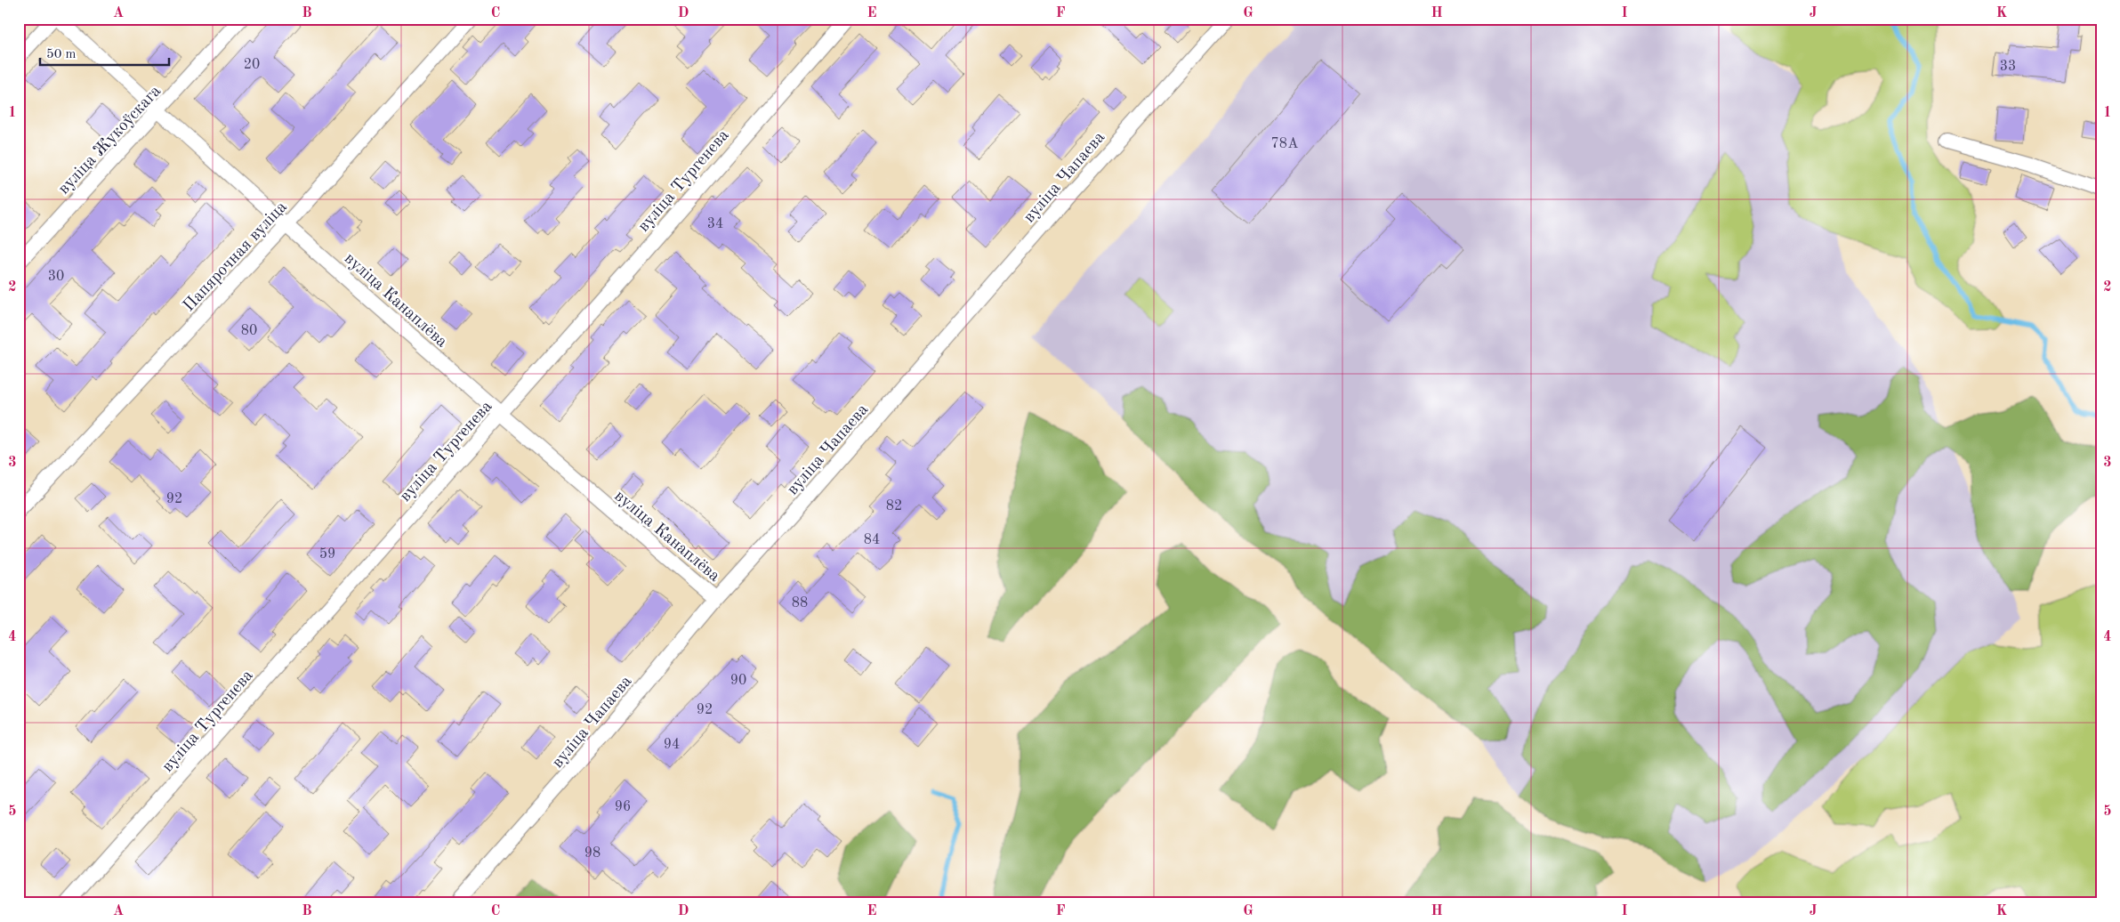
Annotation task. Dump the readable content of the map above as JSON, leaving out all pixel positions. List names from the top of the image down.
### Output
{
  "streets": {
    "street": [
      "вуліца Жукоўскага",
      "вуліца Чапаева",
      "вуліца Тургенева",
      "Папярочная вуліца",
      "вуліца Канаплёва"
    ]
  },
  "crossings": [
    ["вуліца Жукоўскага", "вуліца Канаплёва"],
    ["вуліца Чапаева", "вуліца Канаплёва"],
    ["вуліца Тургенева", "вуліца Канаплёва"],
    ["Папярочная вуліца", "вуліца Канаплёва"]
  ],
  "house_numbers": [
    "20",
    "33",
    "78А",
    "34",
    "30",
    "80",
    "92",
    "82",
    "84",
    "59",
    "88",
    "90",
    "92",
    "94",
    "96",
    "98"
  ],
  "scale_bar": "50 m",
  "grid": {
    "columns": [
      "A",
      "B",
      "C",
      "D",
      "E",
      "F",
      "G",
      "H",
      "I",
      "J",
      "K"
    ],
    "rows": [
      "1",
      "2",
      "3",
      "4",
      "5"
    ]
  }
}
